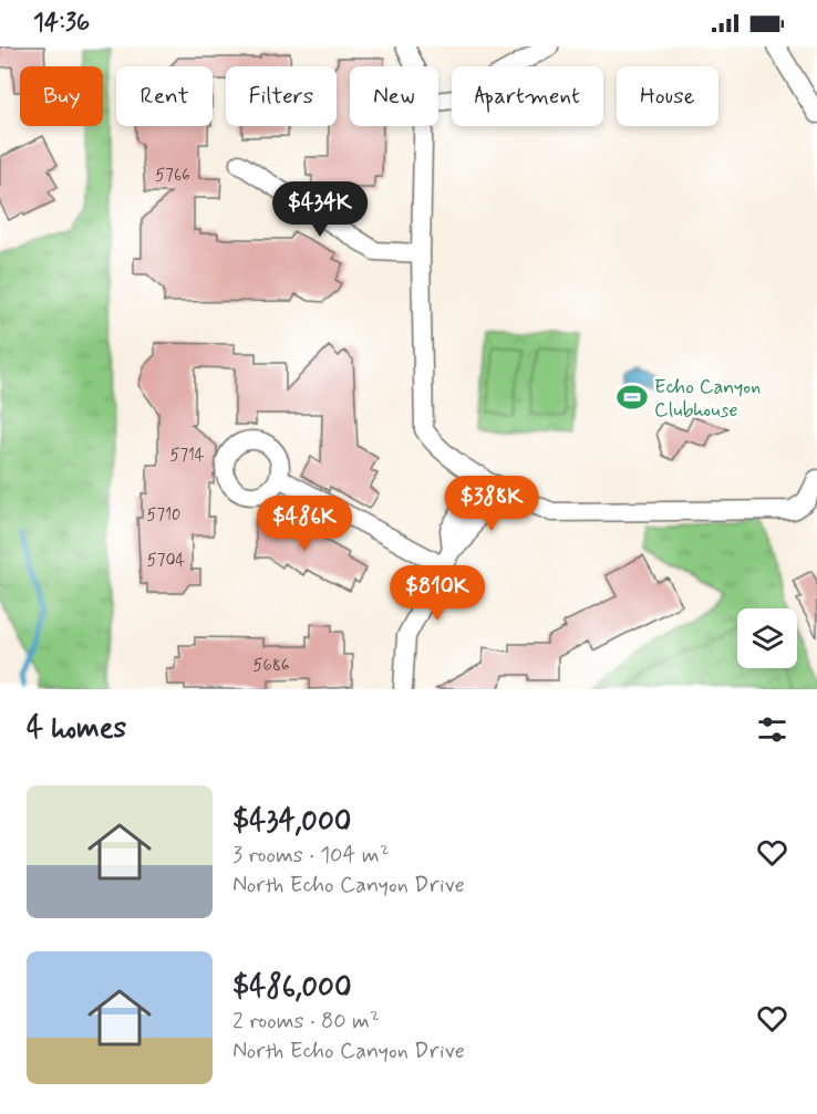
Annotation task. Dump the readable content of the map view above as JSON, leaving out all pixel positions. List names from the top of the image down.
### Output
{
  "places": {
    "sports": ["Echo Canyon Clubhouse"]
  },
  "house_numbers": [
    "5766",
    "5714",
    "5710",
    "5704",
    "5686"
  ],
  "page": {
    "status": "14:36",
    "chip": [
      "Buy",
      "Rent",
      "Filters",
      "New",
      "Apartment",
      "House"
    ],
    "price": [
      "$434K",
      "$388K",
      "$486K",
      "$810K"
    ],
    "heading": "4 homes",
    "list": [
      {
        "name": "$434,000",
        "note": "3 rooms · 104 m² · North Echo Canyon Drive"
      },
      {
        "name": "$486,000",
        "note": "2 rooms · 80 m² · North Echo Canyon Drive"
      }
    ]
  }
}
